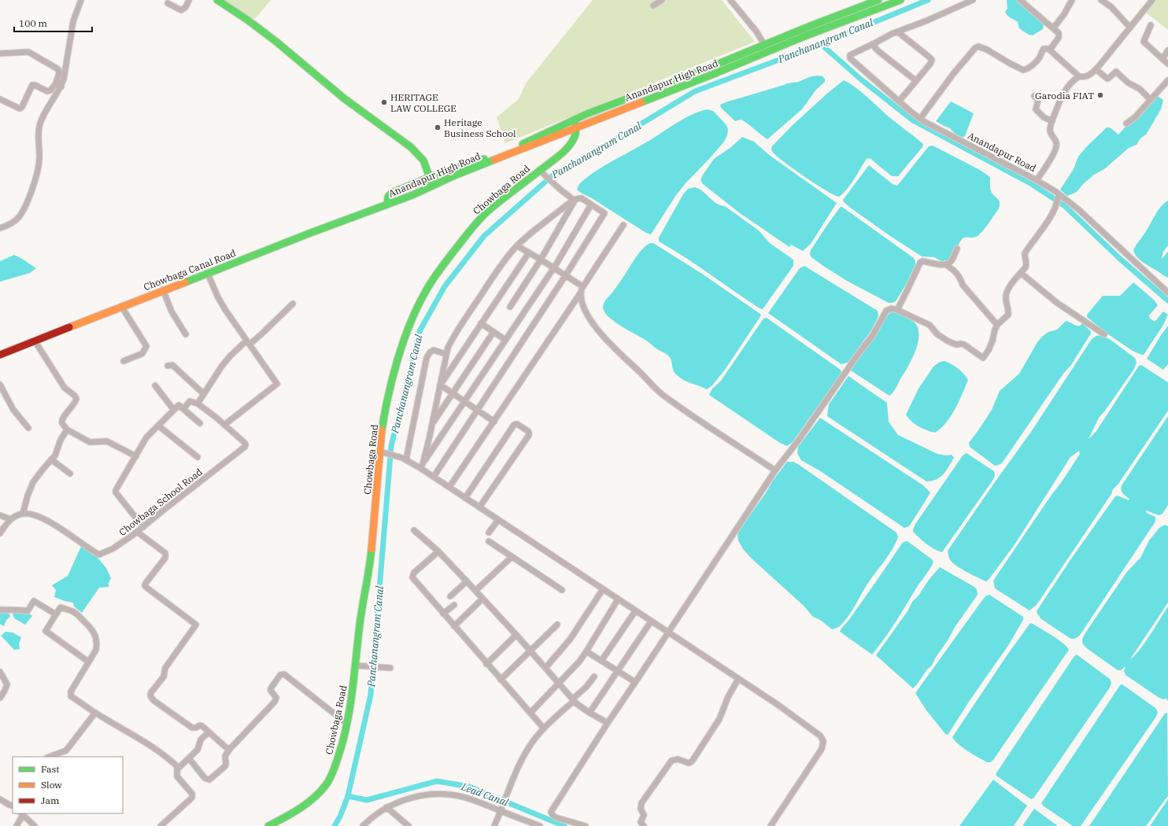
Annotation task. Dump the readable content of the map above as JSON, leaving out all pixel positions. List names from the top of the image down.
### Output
{
  "streets": {
    "main road": ["Anandapur High Road", "Chowbaga Road", "Chowbaga Canal Road"],
    "street": ["Anandapur Road", "Chowbaga School Road"]
  },
  "crossings": [
    ["Anandapur High Road", "Chowbaga Road"],
    ["Anandapur High Road", "Chowbaga Canal Road"]
  ],
  "water": ["Panchanangram Canal", "Lead Canal"],
  "places": ["Garodia FIAT", "HERITAGE LAW COLLEGE", "Heritage Business School"],
  "legend": ["Fast", "Slow", "Jam"],
  "scale_bar": "100 m"
}
